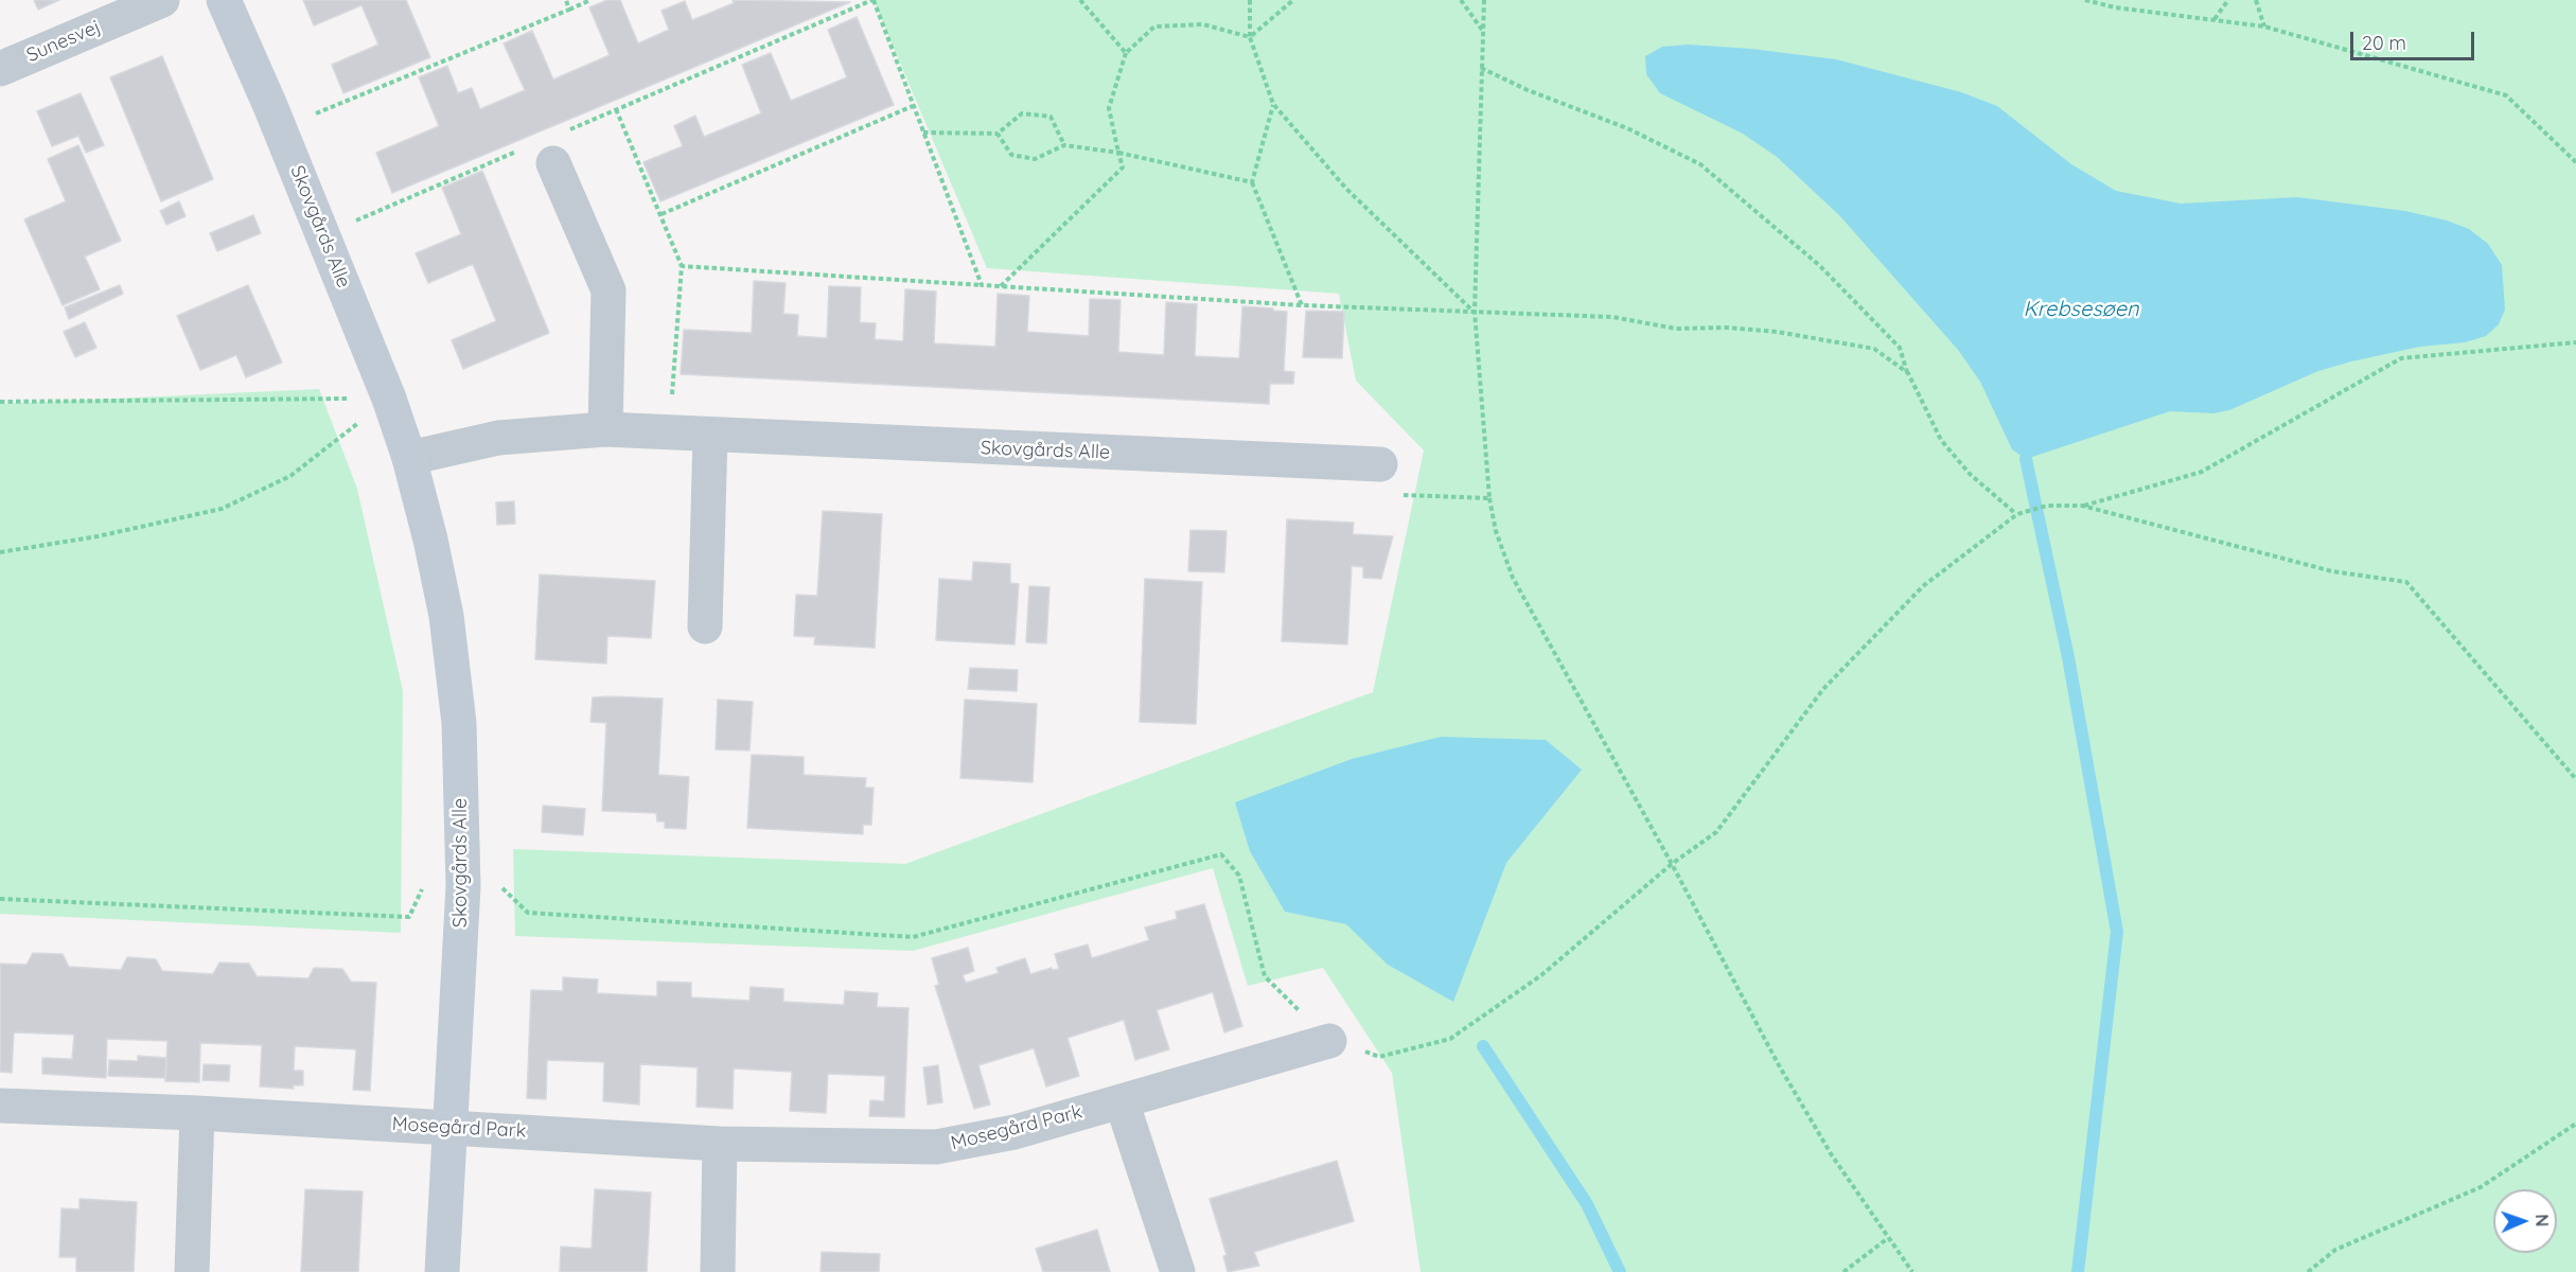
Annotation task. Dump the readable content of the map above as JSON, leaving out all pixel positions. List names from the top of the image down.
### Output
{
  "streets": {
    "street": ["Sunesvej", "Skovgårds Alle", "Mosegård Park"]
  },
  "crossings": [
    ["Skovgårds Alle", "Mosegård Park"]
  ],
  "water": ["Krebsesøen"],
  "scale_bar": "20 m",
  "north": "right"
}
